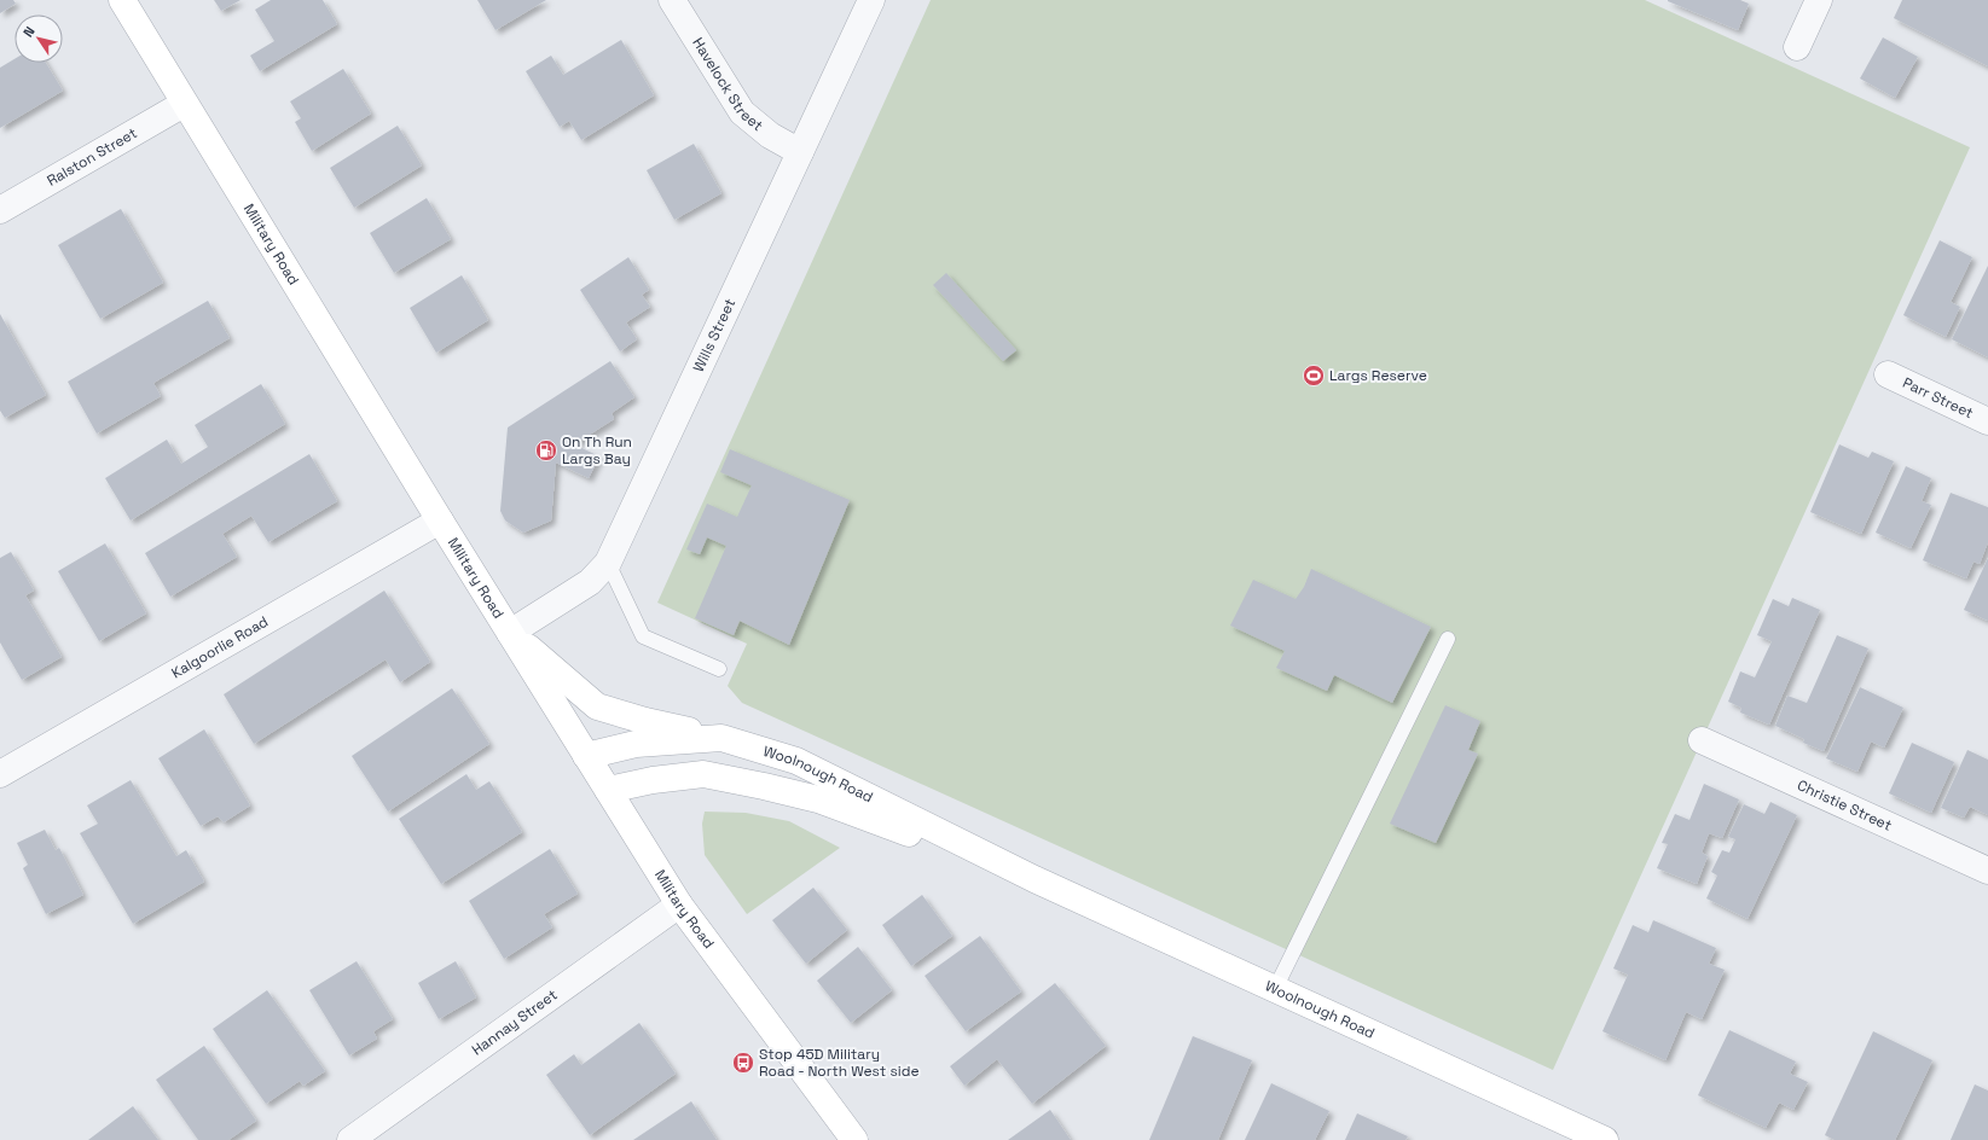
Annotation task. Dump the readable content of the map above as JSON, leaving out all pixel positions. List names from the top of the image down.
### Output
{
  "streets": {
    "main road": ["Military Road", "Woolnough Road"],
    "street": [
      "Havelock Street",
      "Ralston Street",
      "Wills Street",
      "Parr Street",
      "Kalgoorlie Road",
      "Christie Street",
      "Hannay Street"
    ]
  },
  "crossings": [
    ["Havelock Street", "Wills Street"],
    ["Ralston Street", "Military Road"],
    ["Military Road", "Wills Street"],
    ["Military Road", "Kalgoorlie Road"],
    ["Military Road", "Woolnough Road"],
    ["Military Road", "Hannay Street"]
  ],
  "places": {
    "sports": ["Largs Reserve"],
    "fuel station": ["On Th Run Largs Bay"],
    "bus stop": ["Stop 45D Military Road - North West side"]
  },
  "north": "top left"
}
